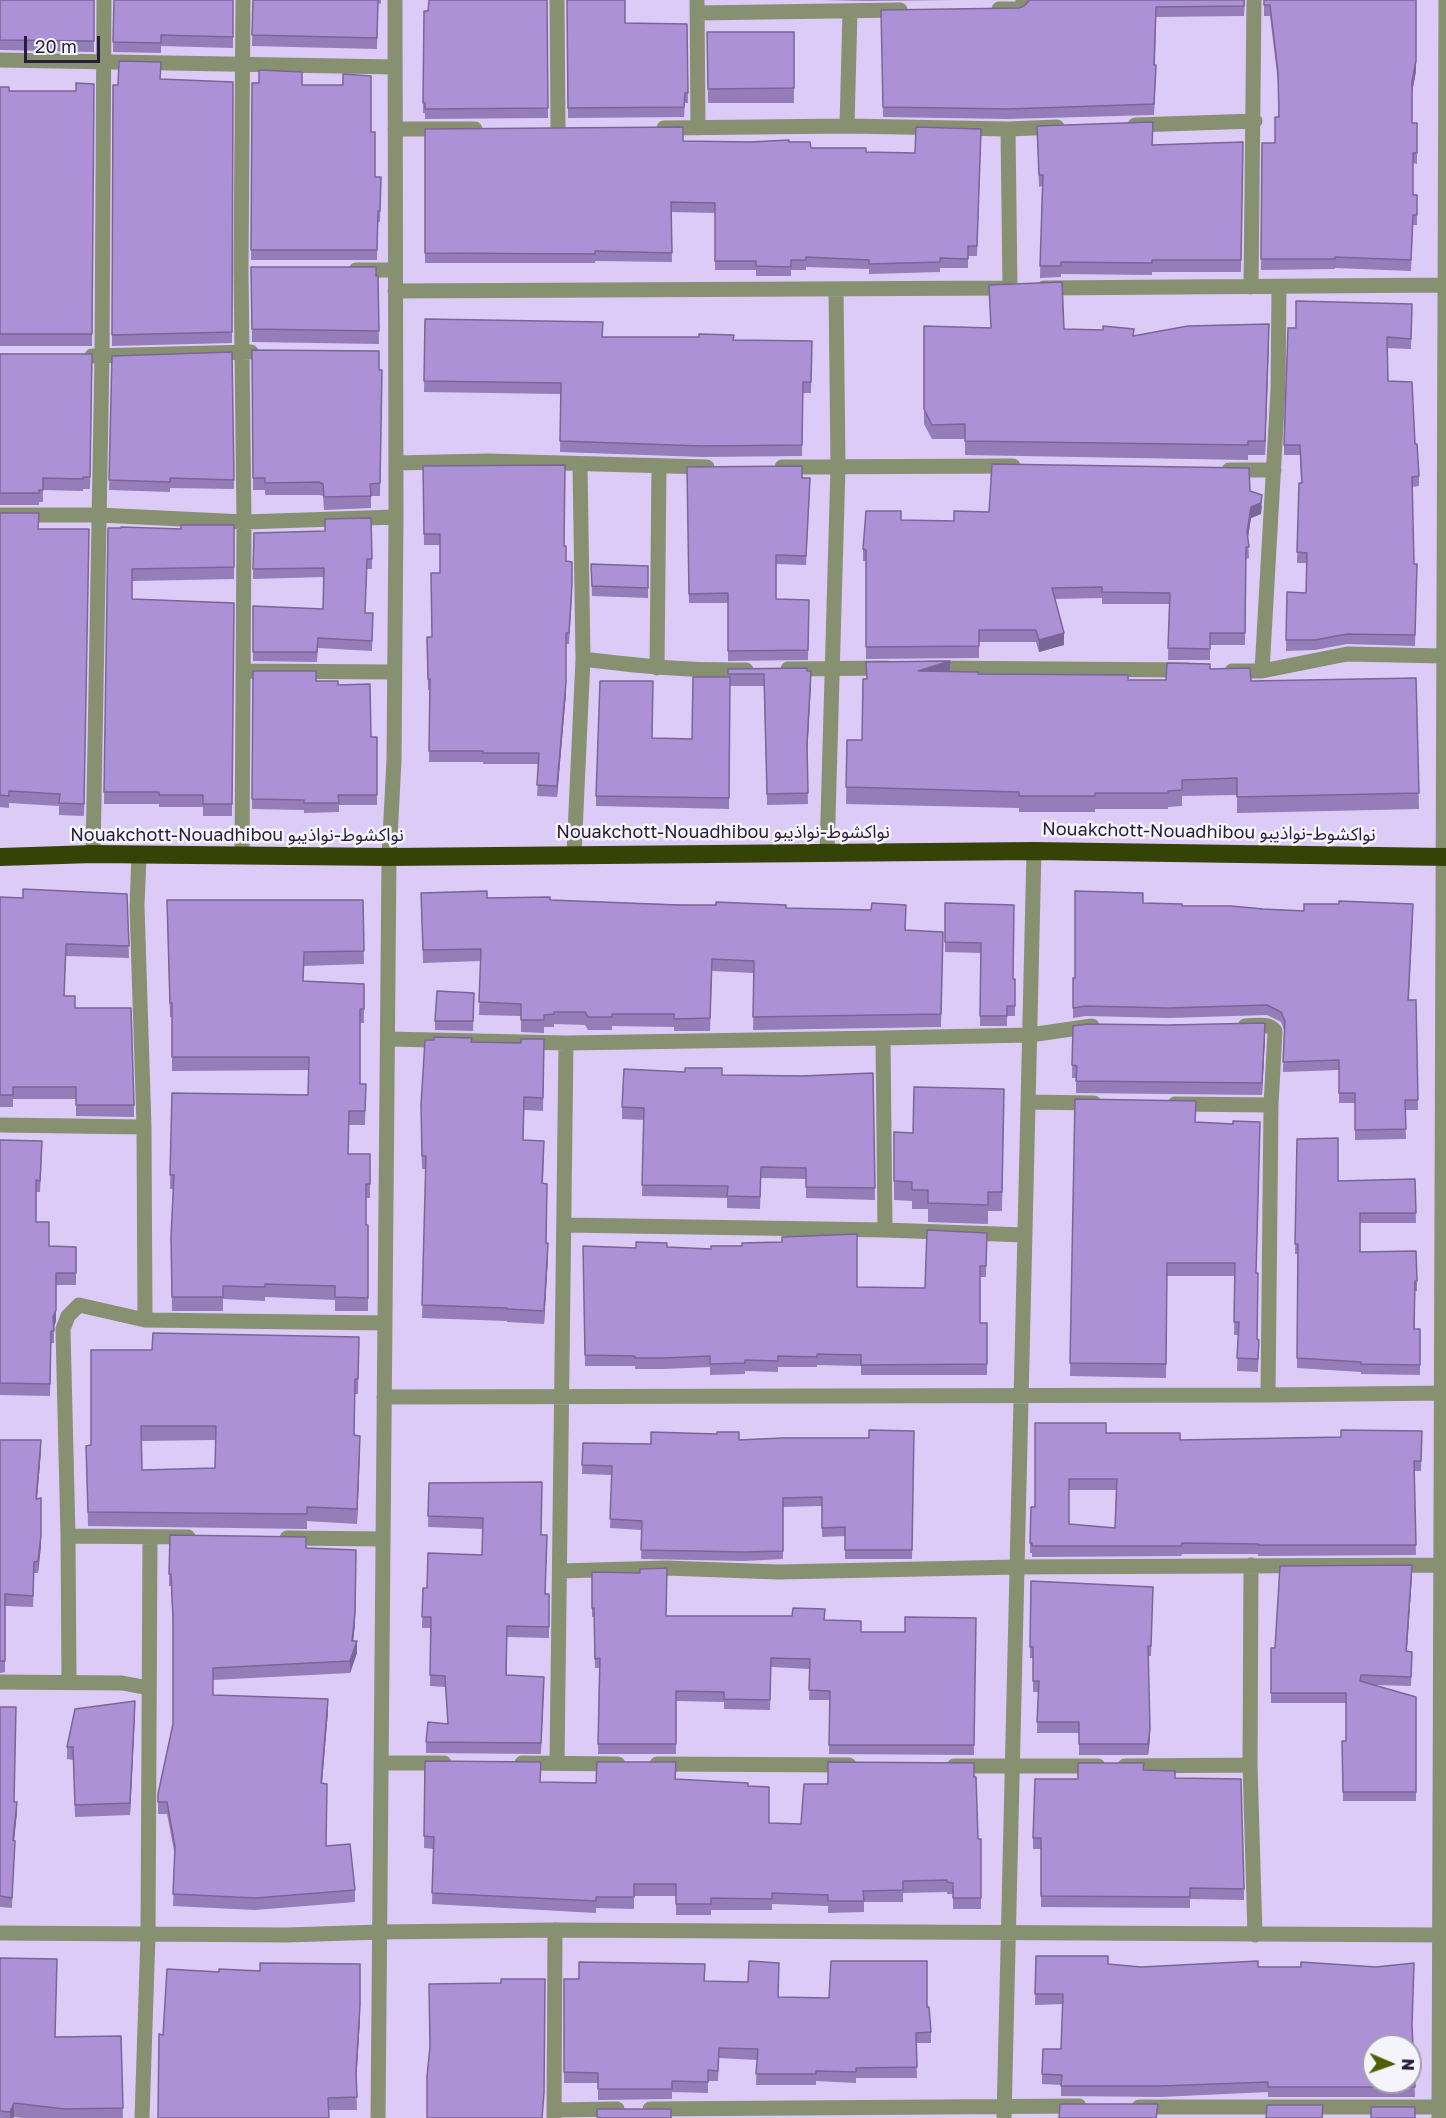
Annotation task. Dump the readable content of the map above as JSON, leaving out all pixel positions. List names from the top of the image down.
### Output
{
  "streets": {
    "highway": ["Nouakchott-Nouadhibou نواكشوط-نواذيبو"]
  },
  "scale_bar": "20 m",
  "north": "right"
}
